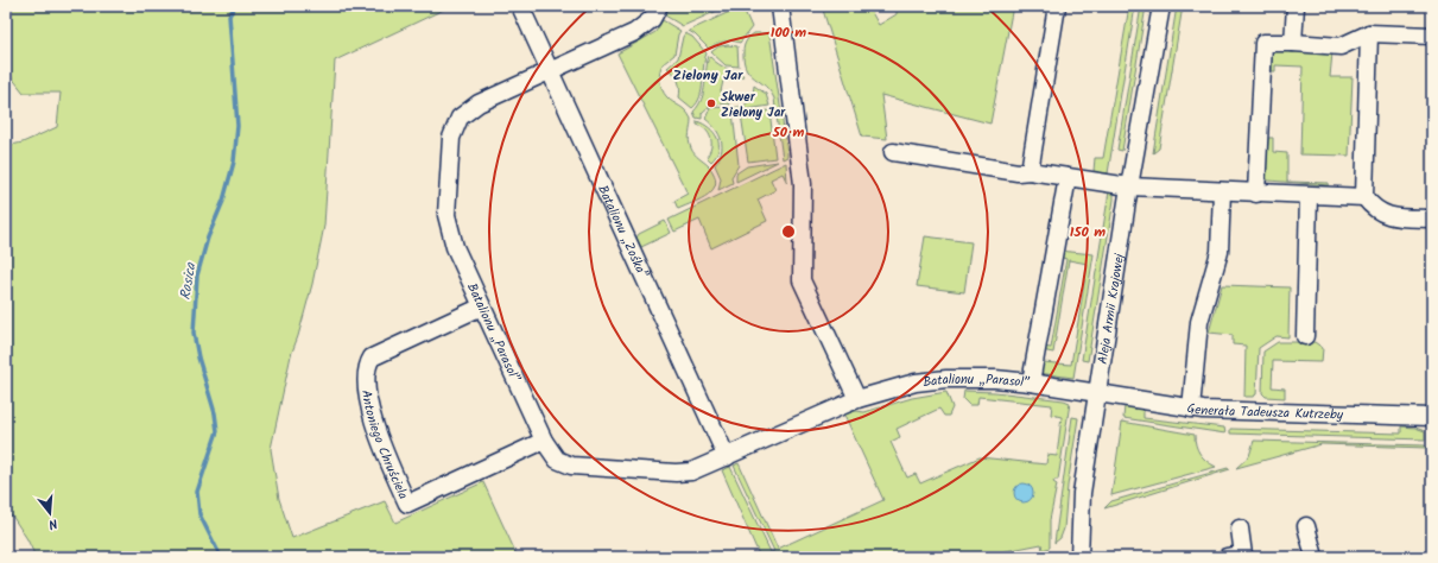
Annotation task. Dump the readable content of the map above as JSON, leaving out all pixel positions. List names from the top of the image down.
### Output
{
  "streets": {
    "street": [
      "Batalionu „Zośka”",
      "Aleja Armii Krajowej",
      "Batalionu „Parasol”",
      "Generała Tadeusza Kutrzeby",
      "Antoniego Chruściela"
    ]
  },
  "crossings": [
    ["Batalionu „Zośka”", "Batalionu „Parasol”"],
    ["Aleja Armii Krajowej", "Batalionu „Parasol”"],
    ["Aleja Armii Krajowej", "Generała Tadeusza Kutrzeby"],
    ["Batalionu „Parasol”", "Generała Tadeusza Kutrzeby"],
    ["Batalionu „Parasol”", "Antoniego Chruściela"]
  ],
  "districts": ["Zielony Jar"],
  "water": ["Rosica"],
  "places": ["Skwer Zielony Jar"],
  "north": "bottom",
  "rings": ["100 m", "50 m", "150 m"]
}
